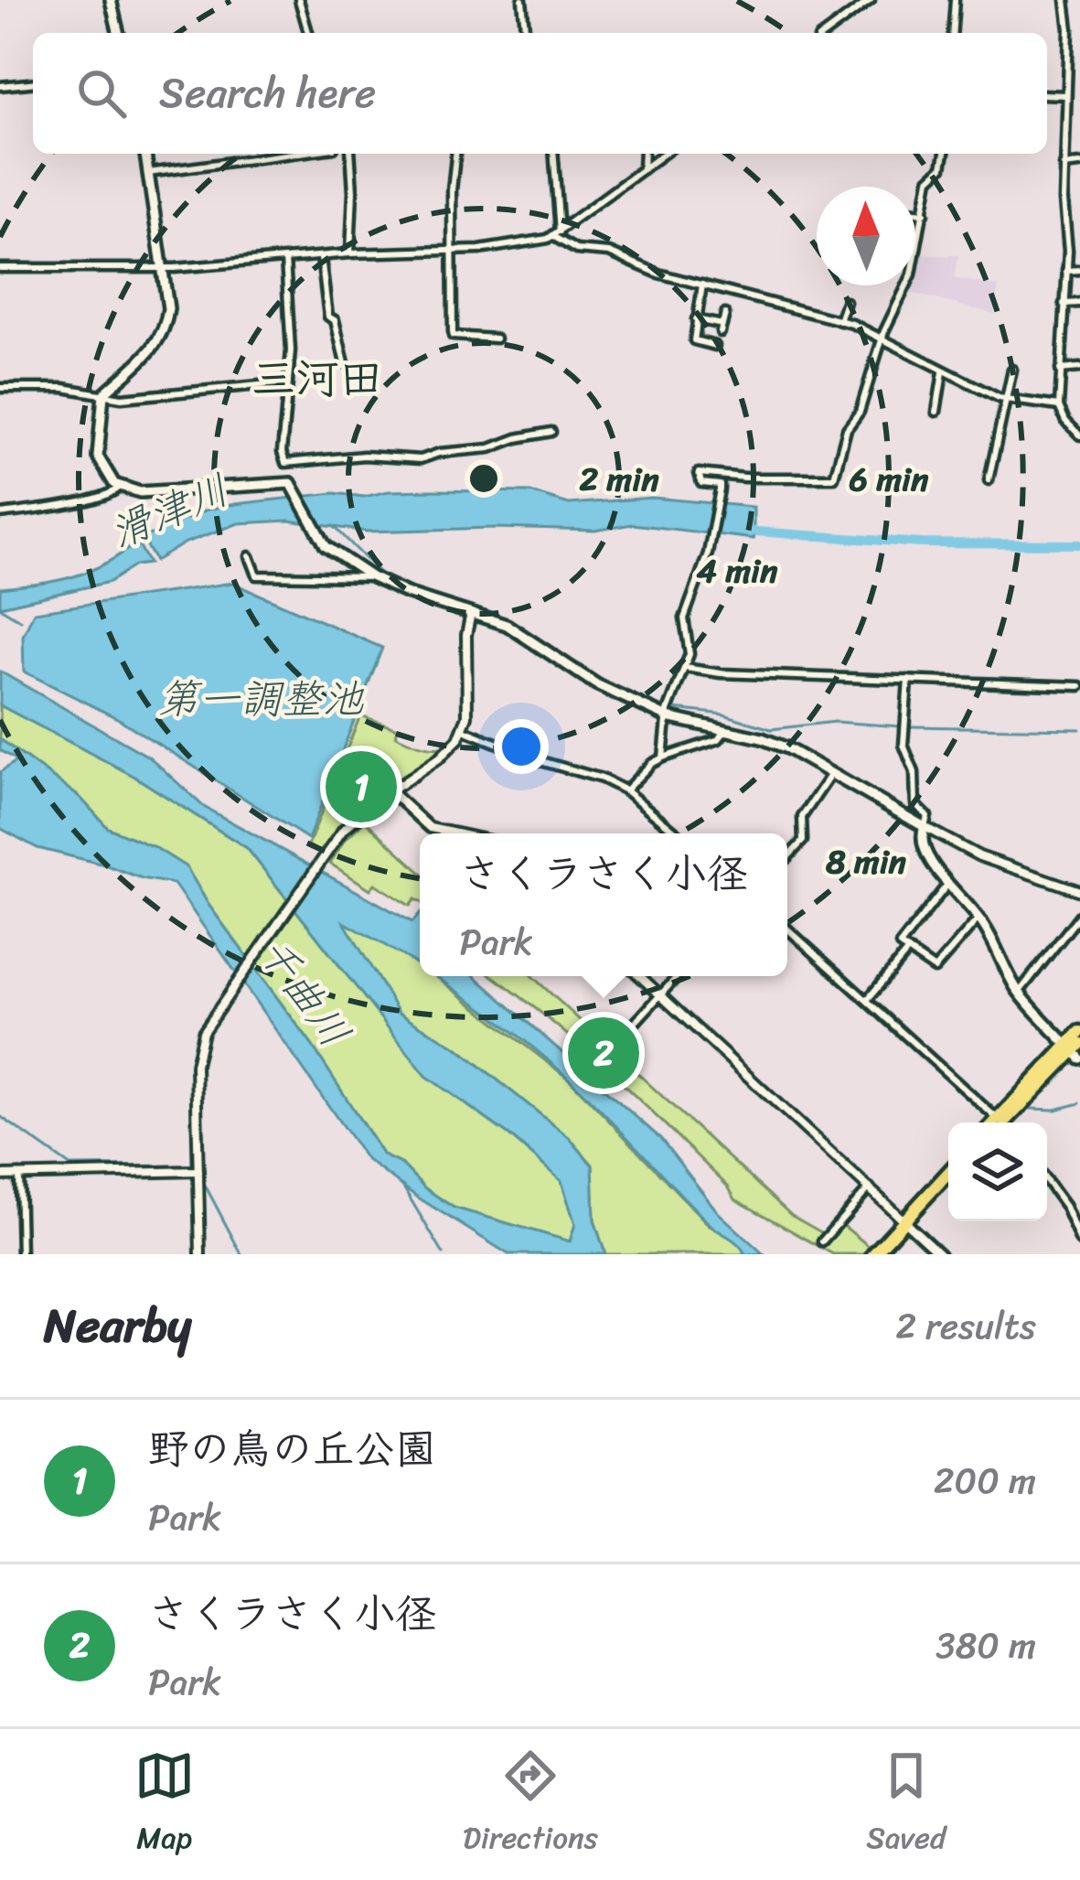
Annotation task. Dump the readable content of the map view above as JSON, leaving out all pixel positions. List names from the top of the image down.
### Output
{
  "districts": ["三河田"],
  "water": ["滑津川", "第一調整池", "千曲川"],
  "north": "top",
  "page": {
    "search": "Search here",
    "pins": ["1", "2"],
    "popup": ["さくラさく小径", "Park"],
    "heading": ["Nearby", "2 results"],
    "list": [
      {
        "mark": "1",
        "name": "野の鳥の丘公園",
        "note": "Park",
        "value": "200 m"
      },
      {
        "mark": "2",
        "name": "さくラさく小径",
        "note": "Park",
        "value": "380 m"
      }
    ],
    "nav": ["Map", "Directions", "Saved"]
  },
  "rings": [
    "2 min",
    "6 min",
    "4 min",
    "8 min"
  ]
}
